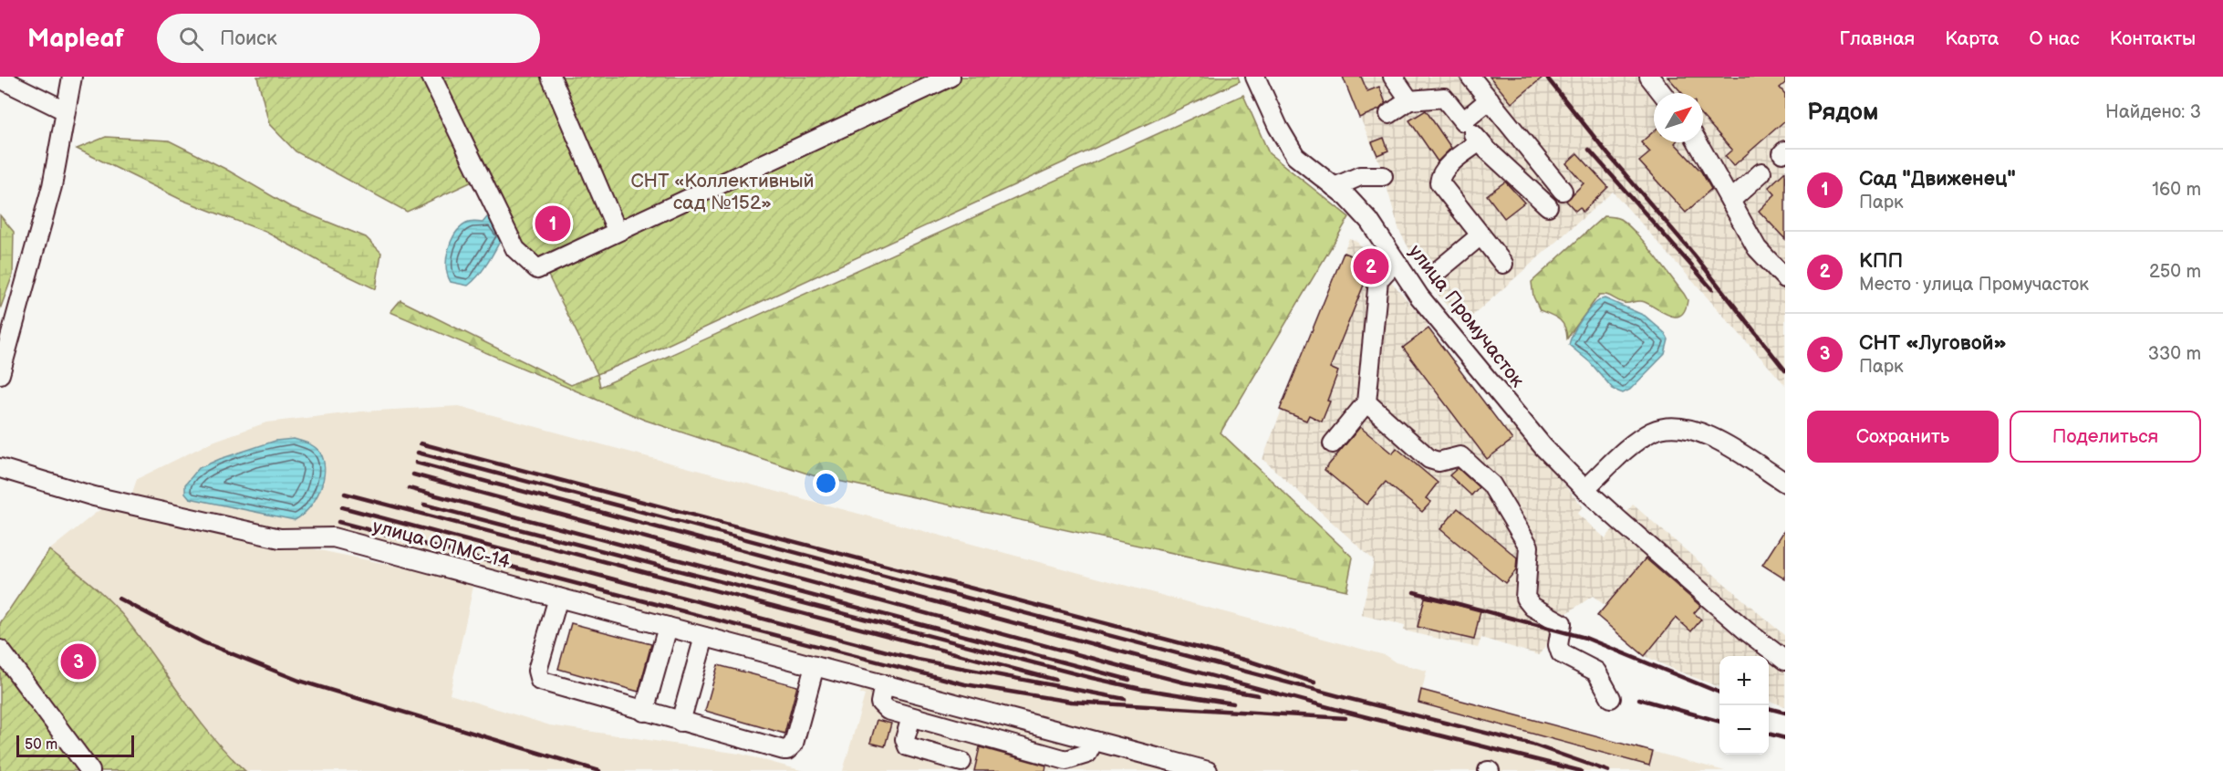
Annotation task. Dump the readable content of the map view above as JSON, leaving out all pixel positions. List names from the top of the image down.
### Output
{
  "streets": {
    "street": ["улица Промучасток", "улица ОПМС-14"]
  },
  "parks": ["СНТ «Коллективный сад №152»"],
  "scale_bar": "50 m",
  "north": "top right",
  "page": {
    "header": "Mapleaf",
    "search": "Поиск",
    "nav": [
      "Главная",
      "Карта",
      "О нас",
      "Контакты"
    ],
    "heading": ["Рядом", "Найдено: 3"],
    "list": [
      {
        "mark": "1",
        "name": "Сад \"Движенец\"",
        "note": "Парк",
        "value": "160 m"
      },
      {
        "mark": "2",
        "name": "КПП",
        "note": "Место · улица Промучасток",
        "value": "250 m"
      },
      {
        "mark": "3",
        "name": "СНТ «Луговой»",
        "note": "Парк",
        "value": "330 m"
      }
    ],
    "pins": ["1", "2", "3"],
    "buttons": ["Сохранить", "Поделиться"],
    "map_buttons": ["+", "−"],
    "scale": "50 m"
  }
}
